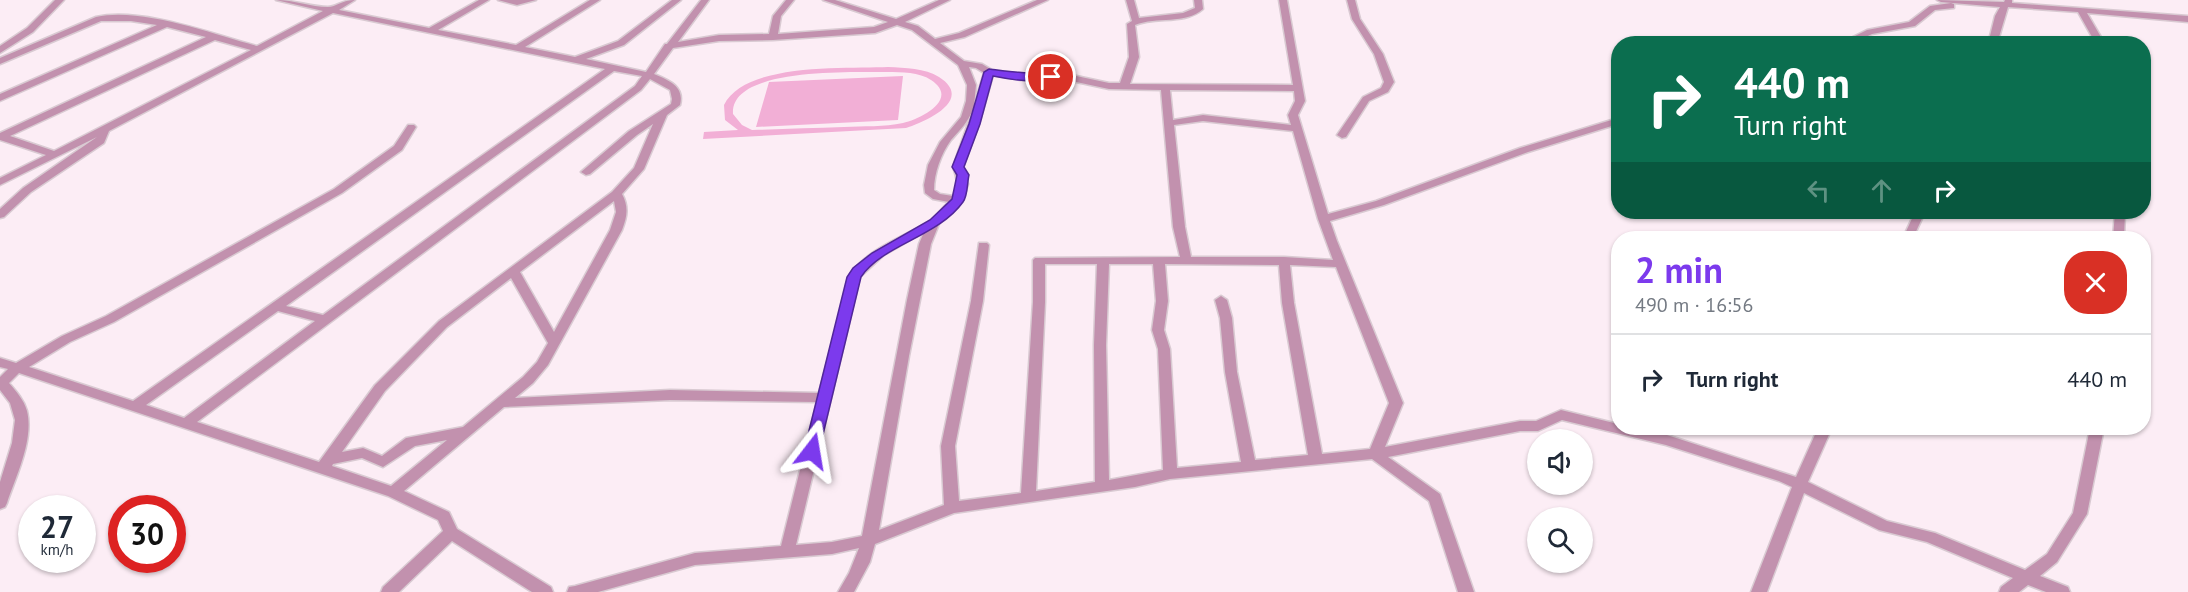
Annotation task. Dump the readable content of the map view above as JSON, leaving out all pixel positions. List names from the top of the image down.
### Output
{
  "page": {
    "turn": ["440 m", "Turn right"],
    "heading": ["2 min", "490 m · 16:56"],
    "list": [
      {
        "name": "Turn right",
        "value": "440 m"
      }
    ],
    "speed": "27 km/h",
    "limit": "30"
  }
}
